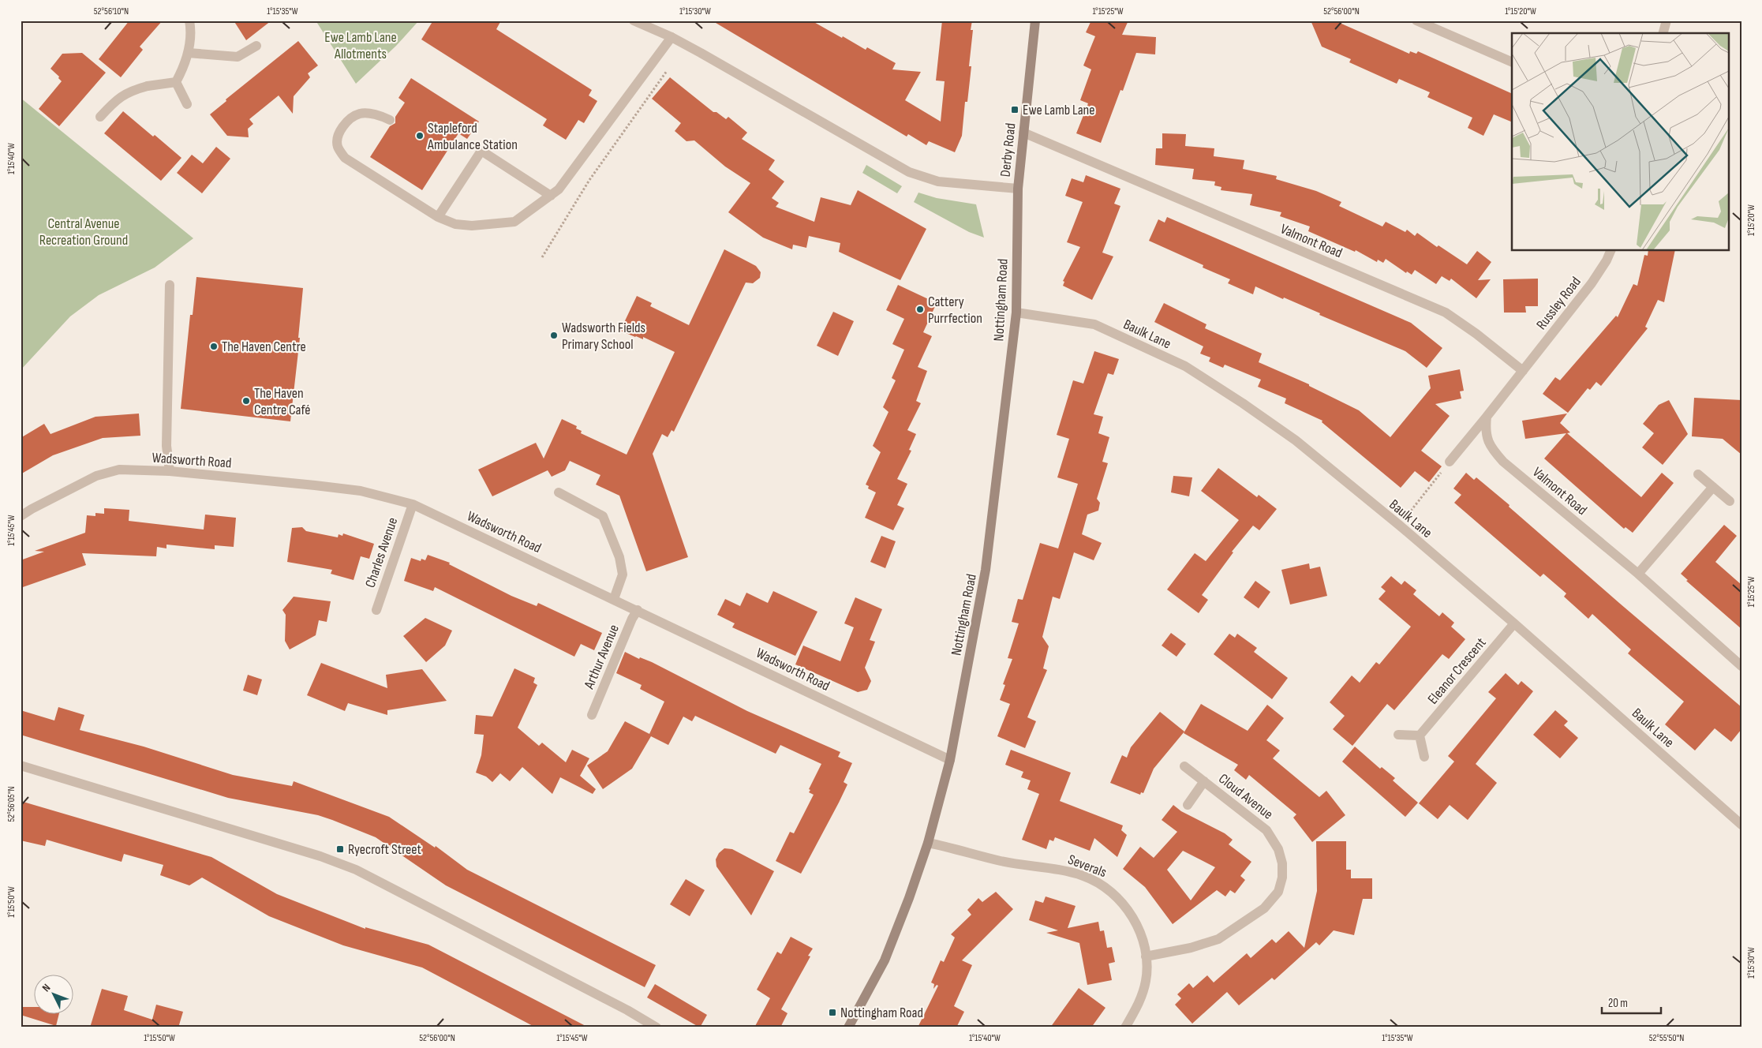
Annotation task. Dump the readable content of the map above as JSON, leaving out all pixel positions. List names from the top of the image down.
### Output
{
  "streets": {
    "main road": ["Derby Road", "Nottingham Road"],
    "street": [
      "Valmont Road",
      "Russley Road",
      "Baulk Lane",
      "Wadsworth Road",
      "Charles Avenue",
      "Arthur Avenue",
      "Eleanor Crescent",
      "Cloud Avenue",
      "Severals"
    ]
  },
  "crossings": [
    ["Derby Road", "Valmont Road"],
    ["Derby Road", "Nottingham Road"],
    ["Valmont Road", "Russley Road"],
    ["Nottingham Road", "Baulk Lane"],
    ["Nottingham Road", "Wadsworth Road"],
    ["Nottingham Road", "Severals"],
    ["Baulk Lane", "Eleanor Crescent"],
    ["Wadsworth Road", "Charles Avenue"],
    ["Wadsworth Road", "Arthur Avenue"],
    ["Cloud Avenue", "Severals"]
  ],
  "parks": ["Ewe Lamb Lane Allotments", "Central Avenue Recreation Ground"],
  "places": {
    "transit": ["Ewe Lamb Lane", "Ryecroft Street", "Nottingham Road"],
    "other": [
      "Stapleford Ambulance Station",
      "Cattery Purrfection",
      "Wadsworth Fields Primary School",
      "The Haven Centre",
      "The Haven Centre Café"
    ]
  },
  "scale_bar": "20 m",
  "north": "top left",
  "coordinates": [
    "52°56'10\"N",
    "1°15'35\"W",
    "1°15'30\"W",
    "1°15'25\"W",
    "52°56'00\"N",
    "1°15'20\"W",
    "1°15'40\"W",
    "1°15'45\"W",
    "52°56'05\"N",
    "1°15'50\"W",
    "52°55'50\"N"
  ]
}
